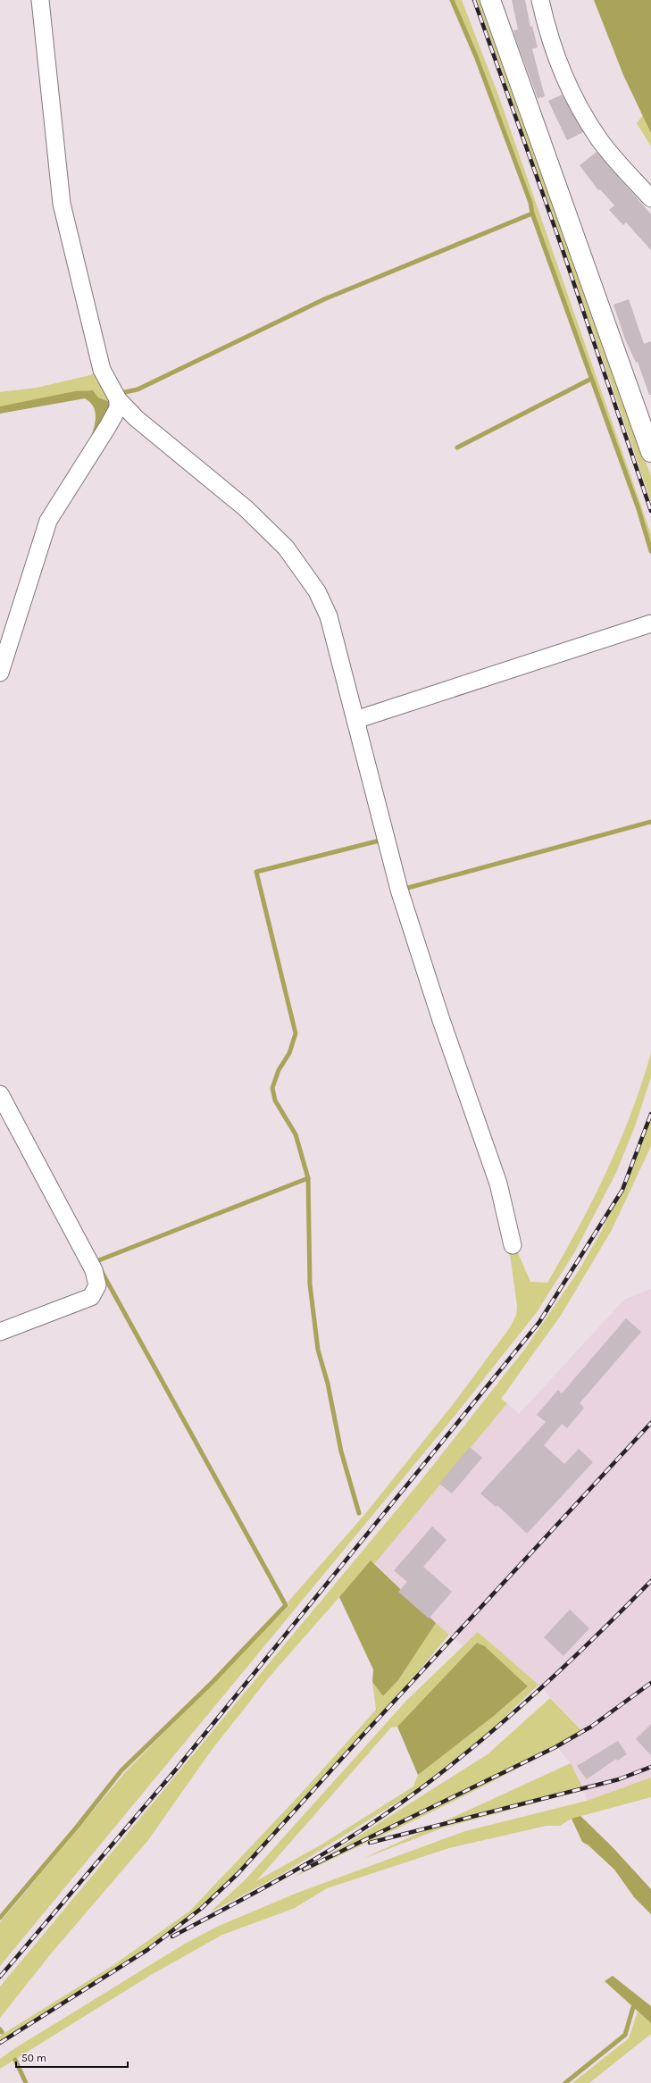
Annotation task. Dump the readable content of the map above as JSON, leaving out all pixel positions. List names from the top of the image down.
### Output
{
  "scale_bar": "50 m"
}
